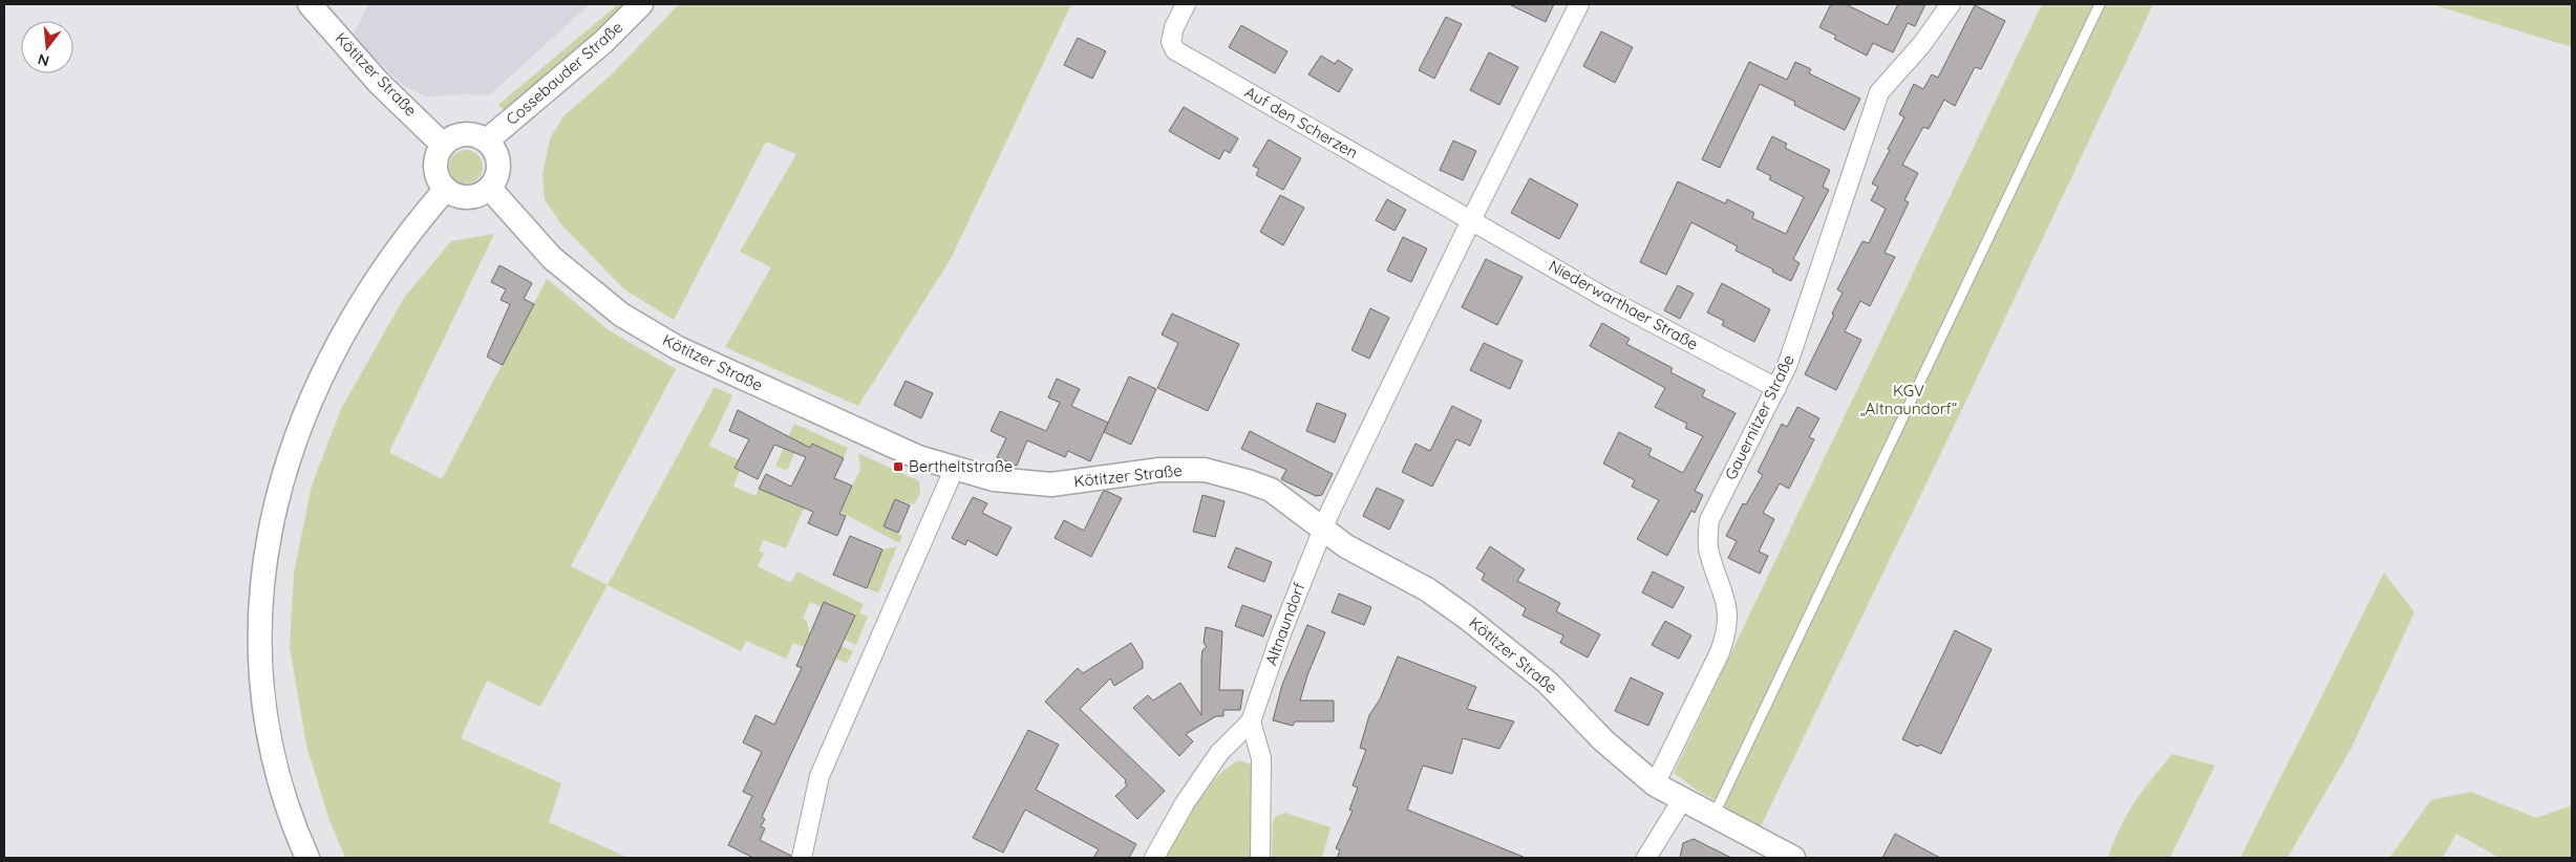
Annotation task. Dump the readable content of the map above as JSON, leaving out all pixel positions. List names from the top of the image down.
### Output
{
  "streets": {
    "street": [
      "Cossebauder Straße",
      "Kötitzer Straße",
      "Auf den Scherzen",
      "Niederwarthaer Straße",
      "Gauernitzer Straße",
      "Altnaundorf"
    ]
  },
  "crossings": [
    ["Cossebauder Straße", "Kötitzer Straße"],
    ["Kötitzer Straße", "Gauernitzer Straße"],
    ["Kötitzer Straße", "Altnaundorf"],
    ["Auf den Scherzen", "Niederwarthaer Straße"],
    ["Niederwarthaer Straße", "Gauernitzer Straße"]
  ],
  "parks": ["KGV „Altnaundorf“"],
  "places": {
    "transit": ["Bertheltstraße"]
  },
  "north": "bottom"
}
